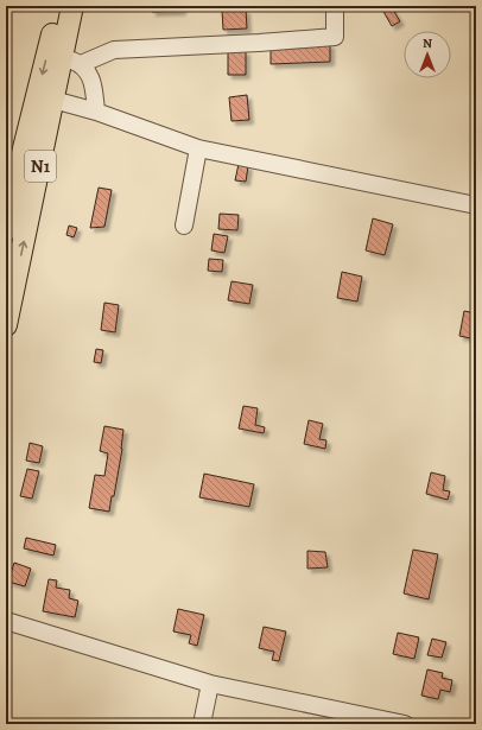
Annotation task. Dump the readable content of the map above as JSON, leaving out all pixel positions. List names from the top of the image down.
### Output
{
  "streets": {
    "main road": ["N1"]
  },
  "north": "top"
}
